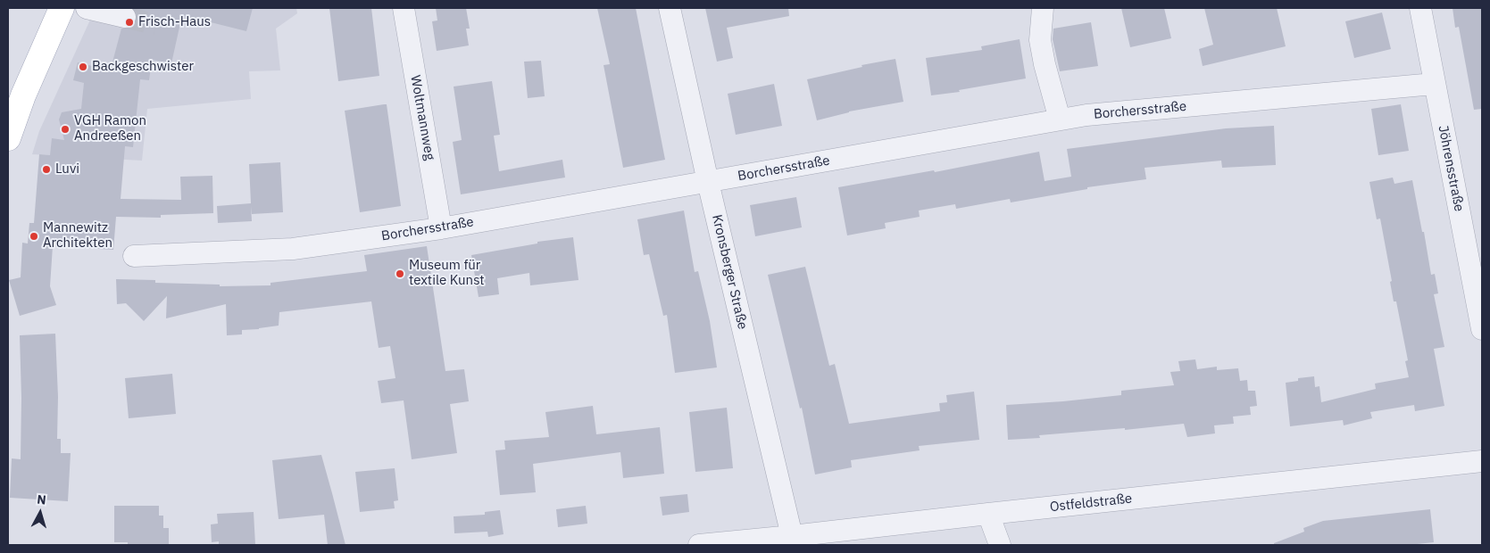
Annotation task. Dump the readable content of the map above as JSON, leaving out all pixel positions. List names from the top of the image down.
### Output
{
  "streets": {
    "street": [
      "Borchersstraße",
      "Woltmannweg",
      "Jöhrensstraße",
      "Kronsberger Straße",
      "Ostfeldstraße"
    ]
  },
  "crossings": [
    ["Borchersstraße", "Woltmannweg"],
    ["Borchersstraße", "Jöhrensstraße"],
    ["Borchersstraße", "Kronsberger Straße"],
    ["Kronsberger Straße", "Ostfeldstraße"]
  ],
  "places": [
    "Frisch-Haus",
    "Backgeschwister",
    "VGH Ramon Andreeßen",
    "Luvi",
    "Mannewitz Architekten",
    "Museum für textile Kunst"
  ],
  "north": "top"
}
